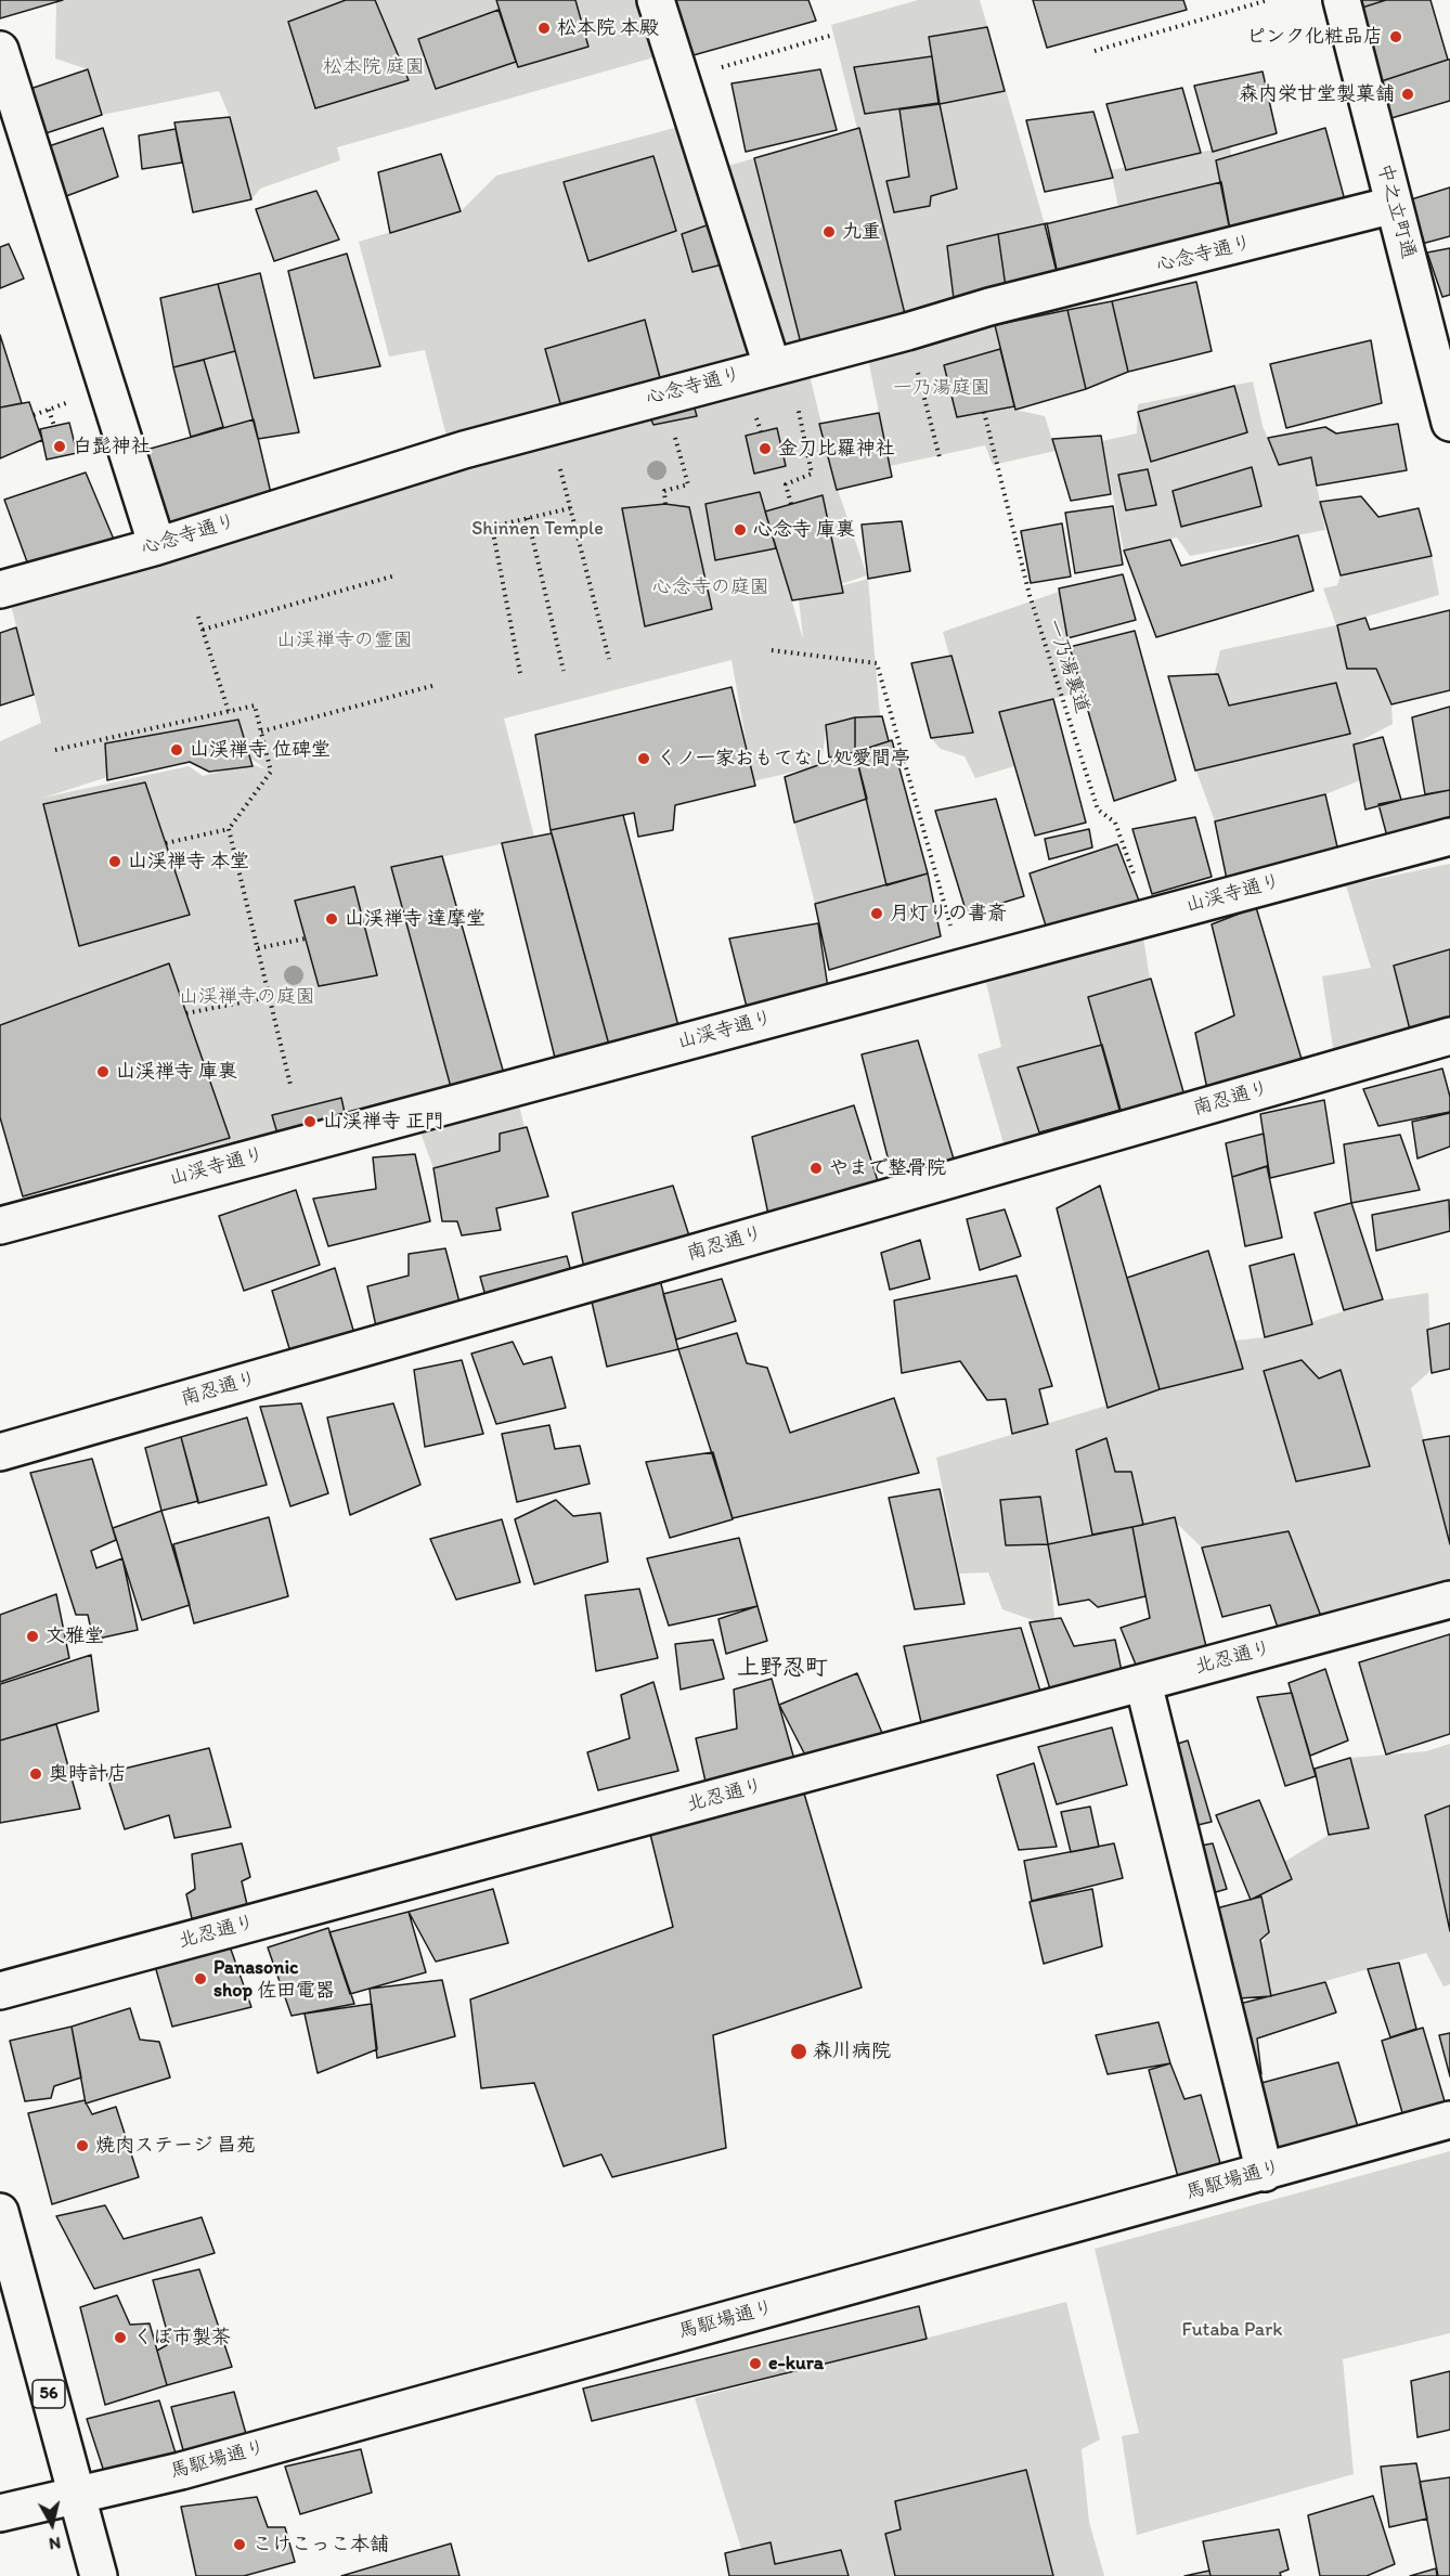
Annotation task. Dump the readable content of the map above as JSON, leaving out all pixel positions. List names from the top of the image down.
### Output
{
  "streets": {
    "street": [
      "中之立町通",
      "心念寺通り",
      "山渓寺通り",
      "南忍通り",
      "北忍通り",
      "馬駆場通り",
      "56"
    ],
    "path": ["一乃湯裏道"]
  },
  "crossings": [
    ["中之立町通", "心念寺通り"],
    ["一乃湯裏道", "山渓寺通り"],
    ["馬駆場通り", "56"]
  ],
  "districts": ["上野忍町"],
  "parks": [
    "松本院 庭園",
    "一乃湯庭園",
    "Shinnen Temple",
    "心念寺の庭園",
    "山渓禅寺の霊園",
    "山渓禅寺の庭園",
    "Futaba Park"
  ],
  "places": [
    "松本院 本殿",
    "ピンク化粧品店",
    "森内栄甘堂製菓舗",
    "九重",
    "白髭神社",
    "金刀比羅神社",
    "心念寺 庫裏",
    "山渓禅寺 位碑堂",
    "くノ一家おもてなし処愛間亭",
    "山渓禅寺 本堂",
    "月灯りの書斎",
    "山渓禅寺 達摩堂",
    "山渓禅寺 庫裏",
    "山渓禅寺 正門",
    "やまで整骨院",
    "文雅堂",
    "奥時計店",
    "Panasonic shop 佐田電器",
    "森川病院",
    "焼肉ステージ 昌苑",
    "くぼ市製茶",
    "e-kura",
    "こけこっこ本舗"
  ],
  "north": "bottom"
}
